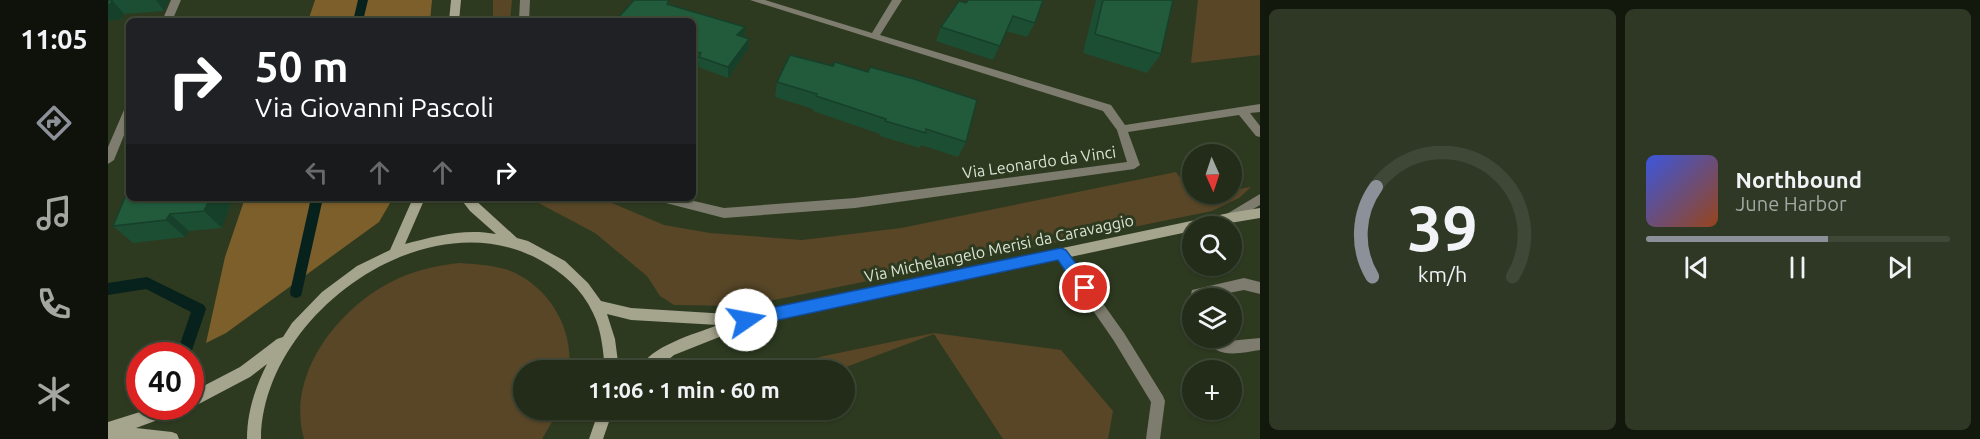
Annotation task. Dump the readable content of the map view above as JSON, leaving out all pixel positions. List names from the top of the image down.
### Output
{
  "streets": {
    "street": ["Via Leonardo da Vinci", "Via Michelangelo Merisi da Caravaggio"]
  },
  "north": "bottom",
  "page": {
    "tabs": "11:05",
    "turn": ["50 m", "Via Giovanni Pascoli"],
    "map_buttons": "+",
    "song": ["Northbound", "June Harbor"],
    "limit": "40",
    "trip": "11:06 · 1 min · 60 m",
    "gauge": ["39", "km/h"]
  }
}
